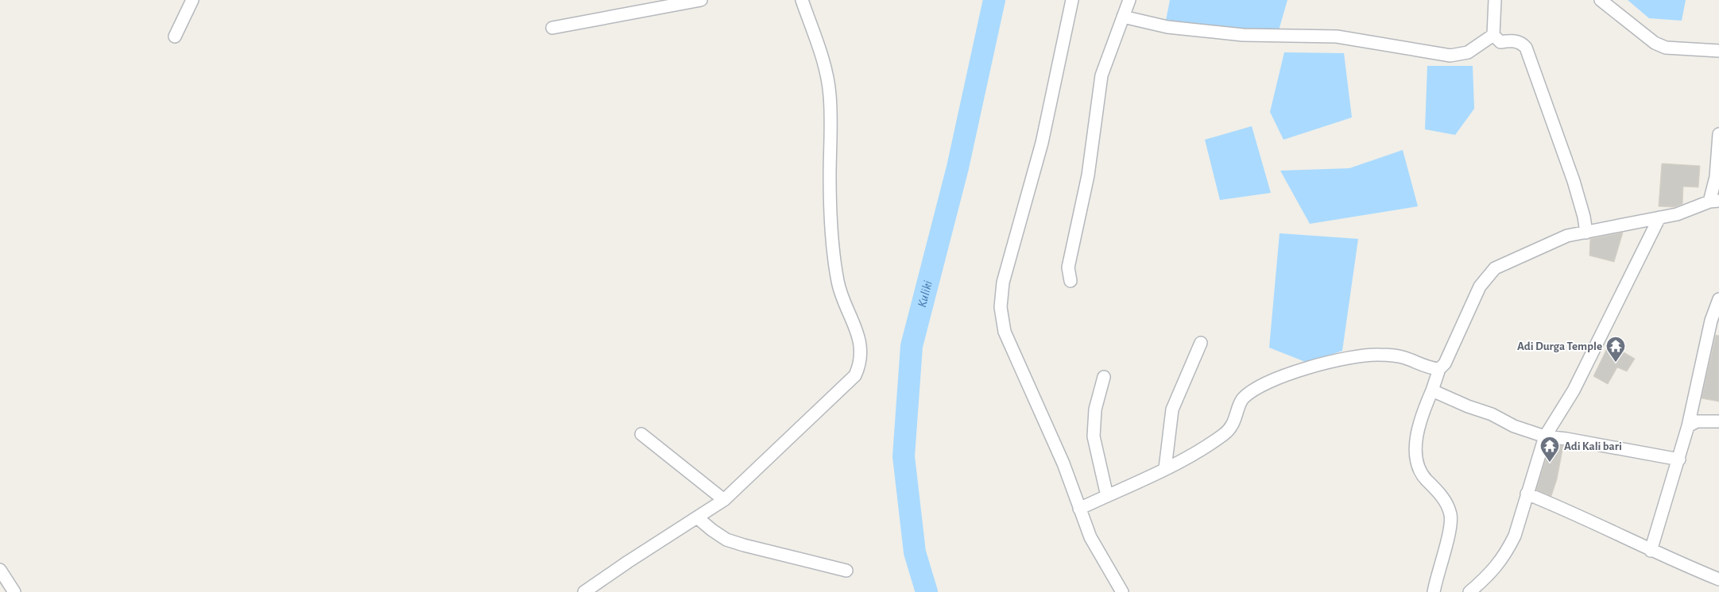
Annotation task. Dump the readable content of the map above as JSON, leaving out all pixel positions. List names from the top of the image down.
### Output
{
  "water": ["Kuliki"],
  "places": {
    "temple": ["Adi Durga Temple", "Adi Kali bari"]
  }
}
